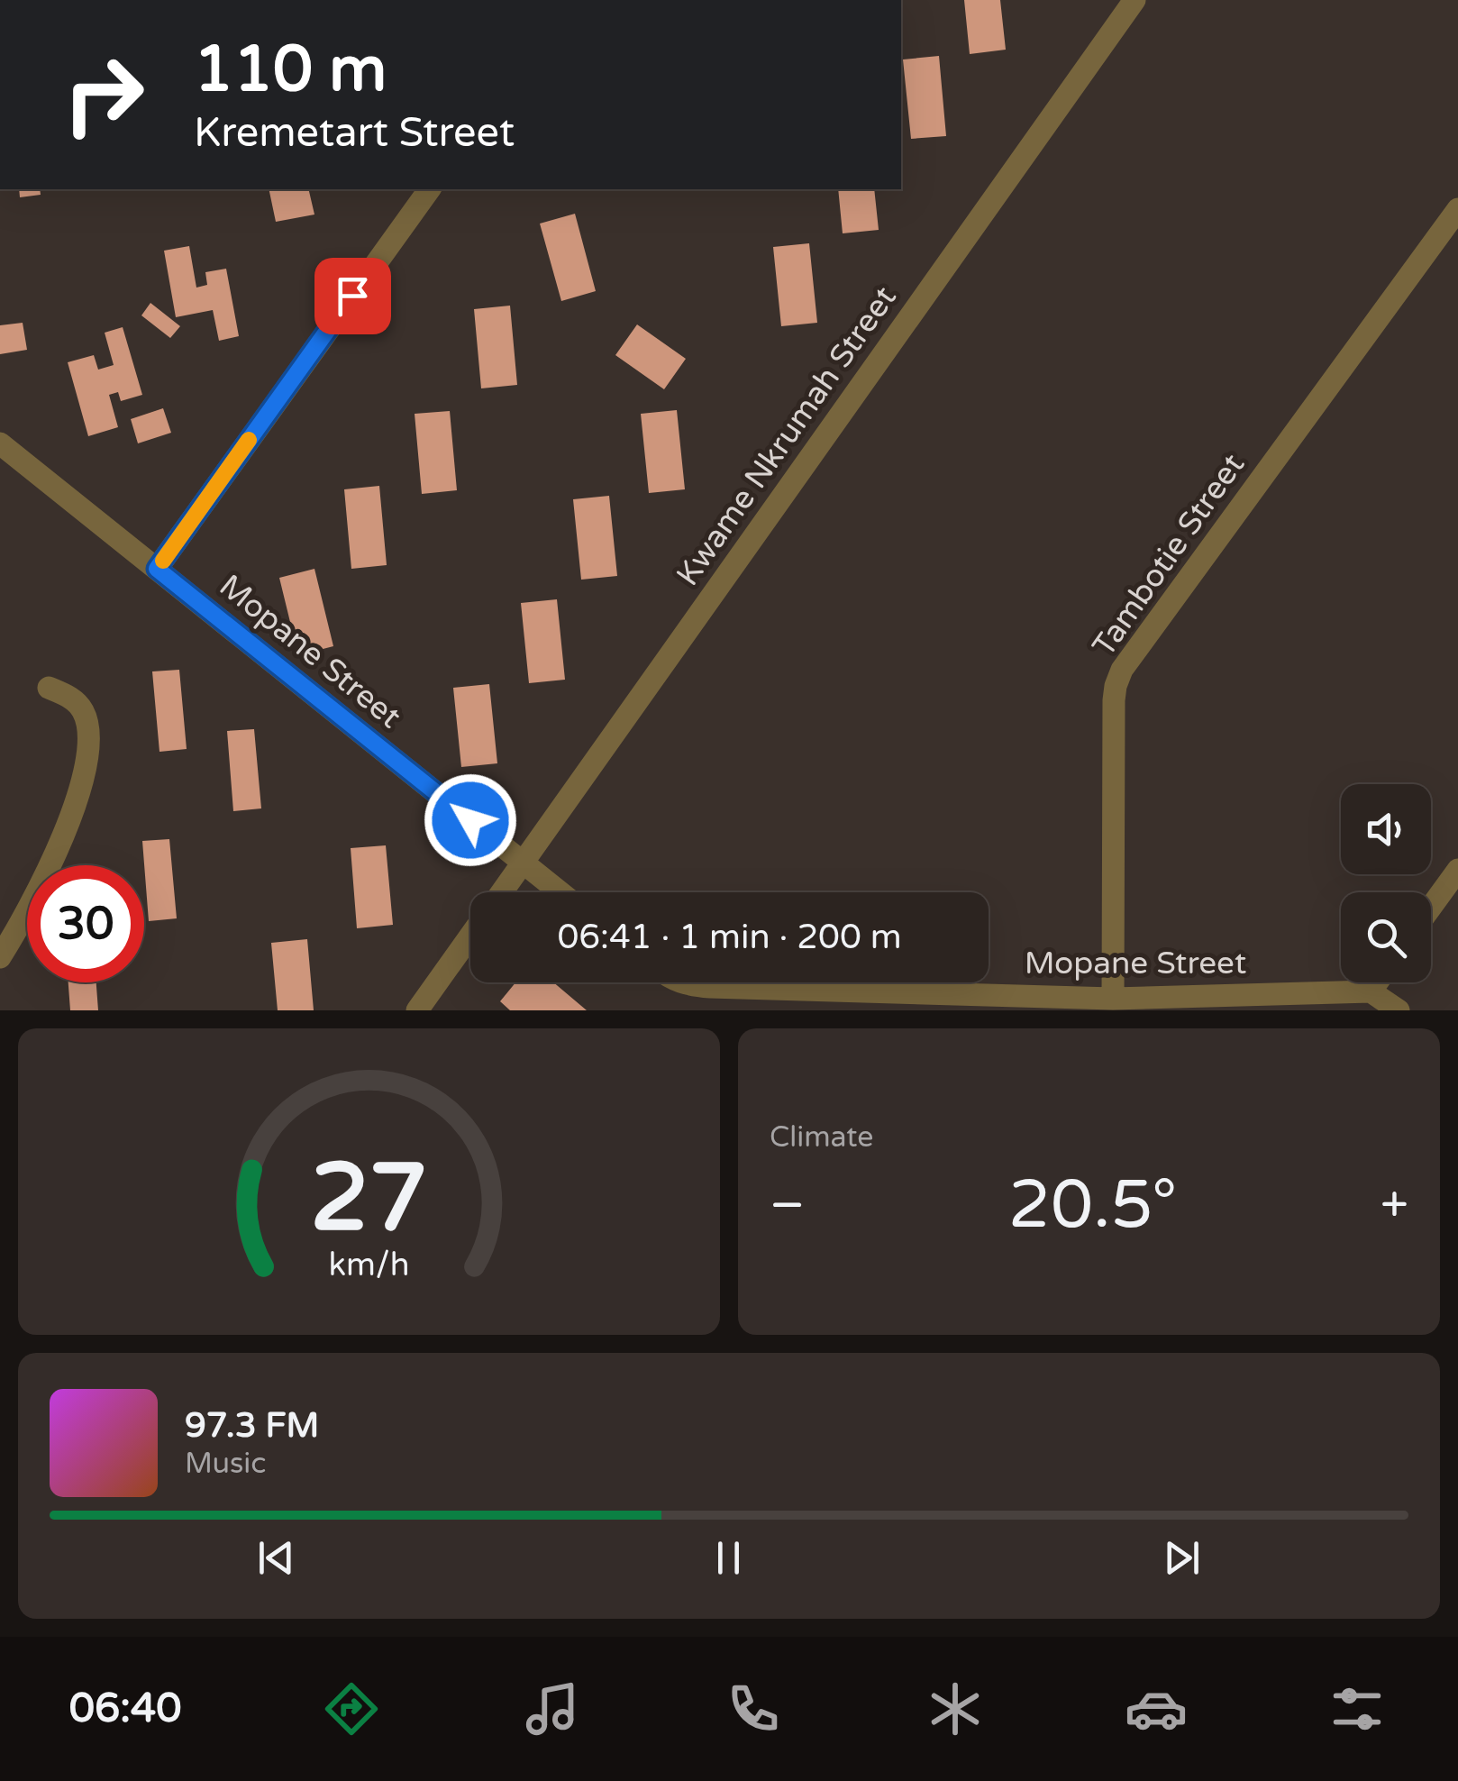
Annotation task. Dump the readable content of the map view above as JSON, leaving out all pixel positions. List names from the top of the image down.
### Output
{
  "streets": {
    "street": ["Kwame Nkrumah Street", "Tambotie Street", "Mopane Street"]
  },
  "crossings": [
    ["Kwame Nkrumah Street", "Mopane Street"],
    ["Tambotie Street", "Mopane Street"]
  ],
  "page": {
    "turn": ["110 m", "Kremetart Street"],
    "limit": "30",
    "trip": "06:41 · 1 min · 200 m",
    "tile": "Climate",
    "heat": ["−", "20.5°", "+"],
    "song": ["97.3 FM", "Music"],
    "tabs": "06:40",
    "gauge": ["27", "km/h"]
  }
}
